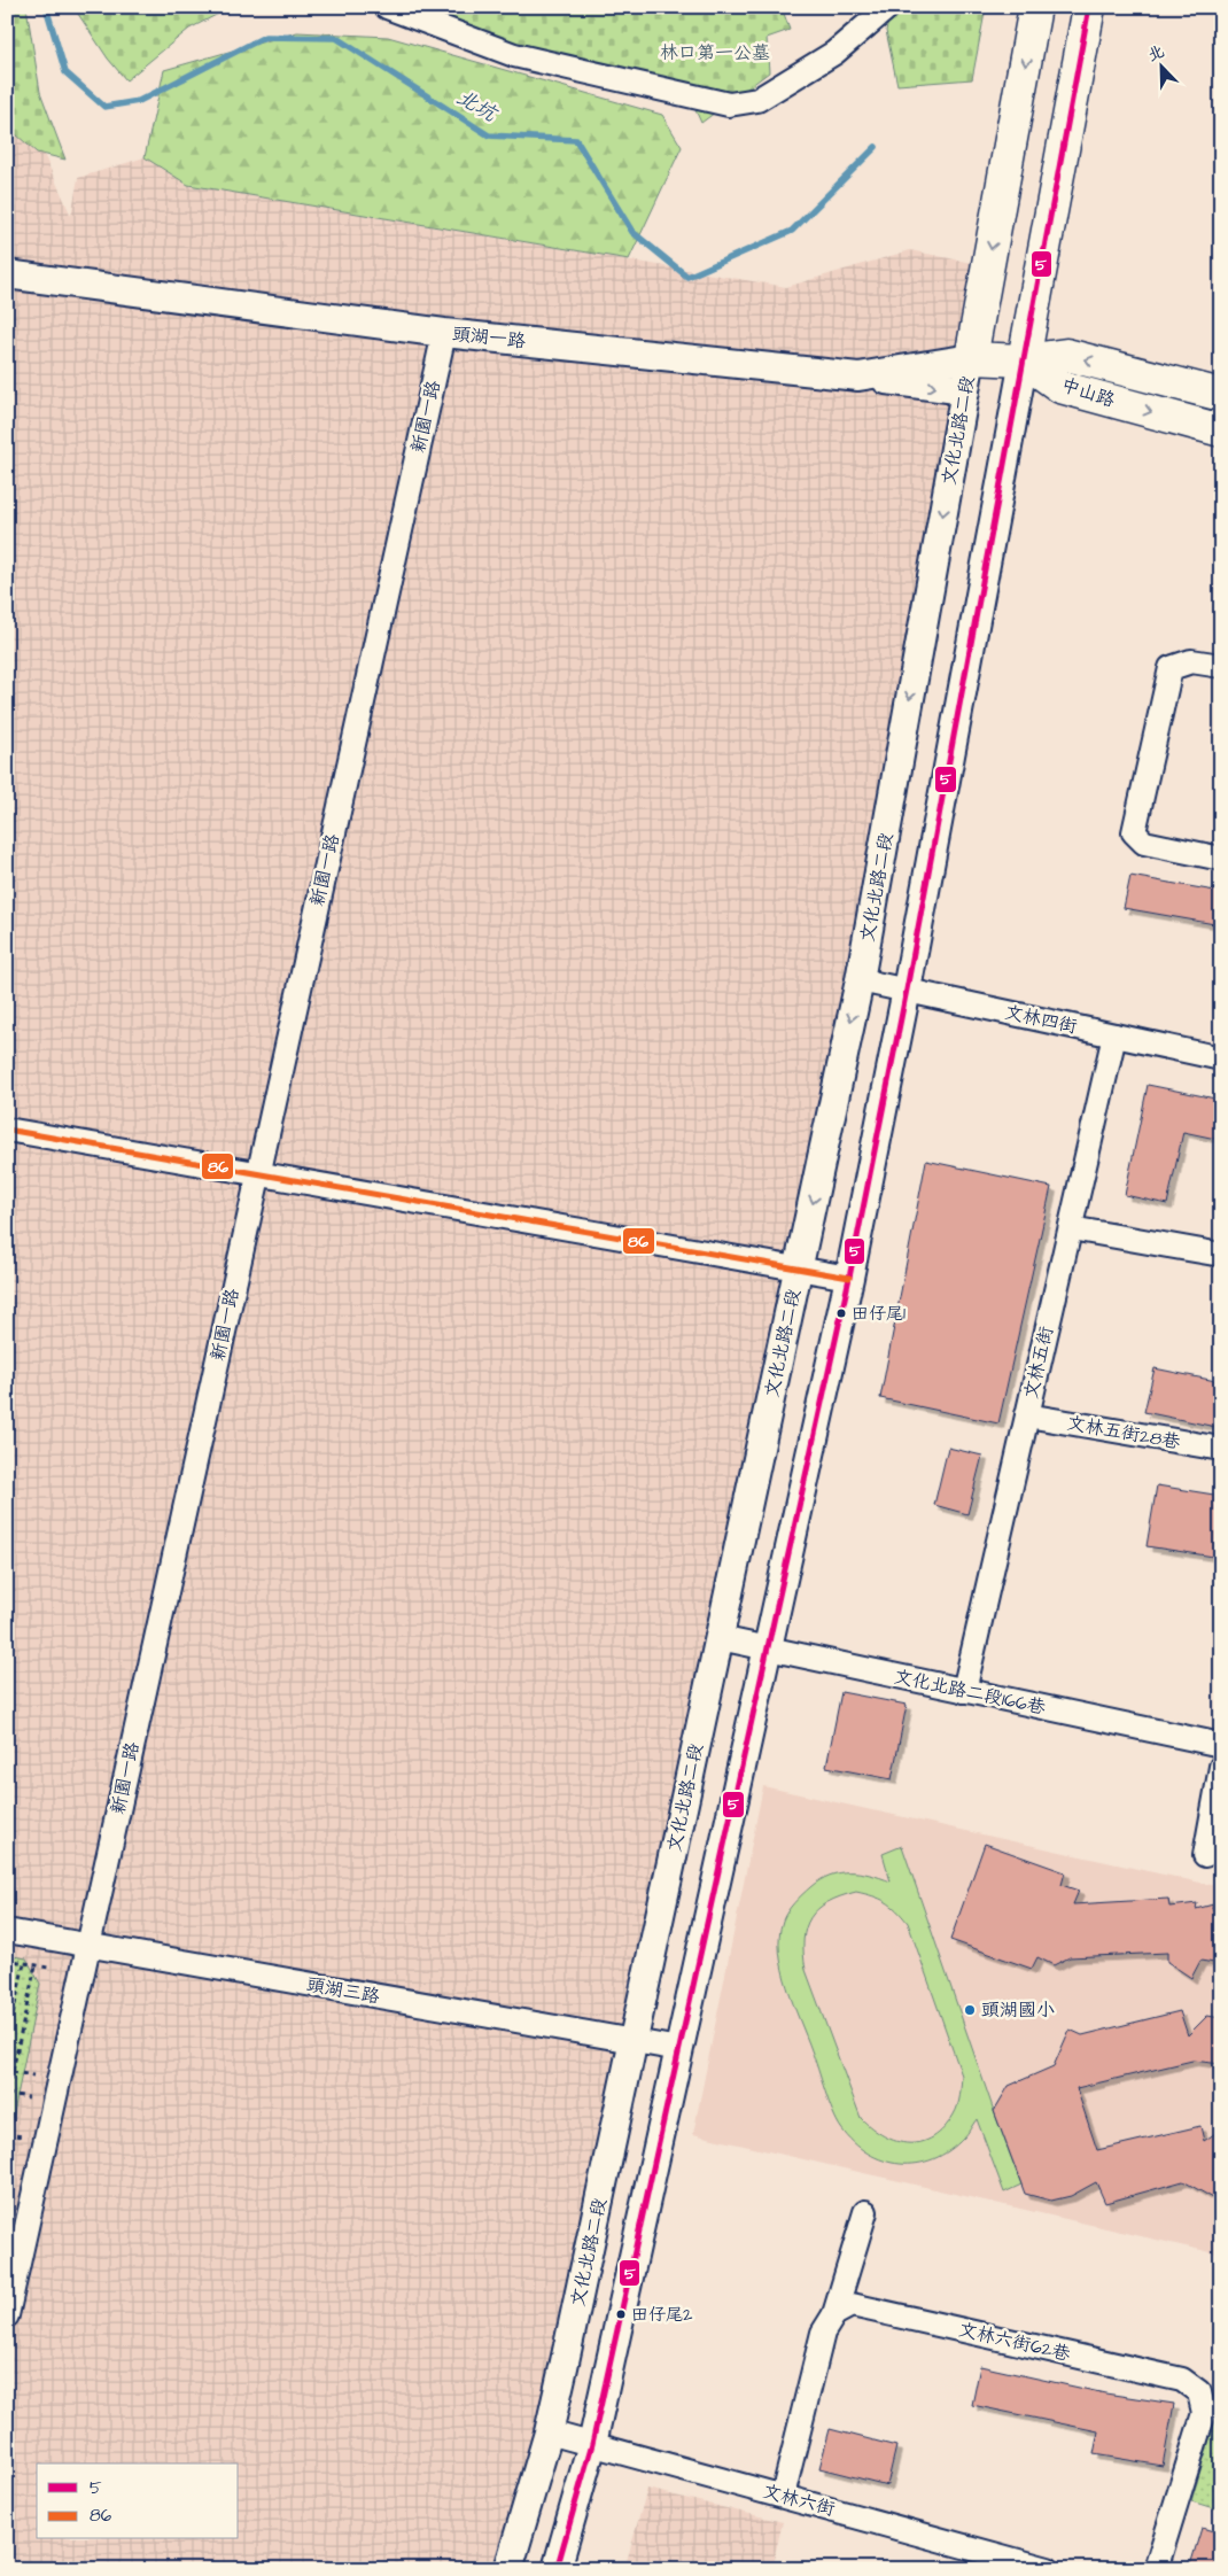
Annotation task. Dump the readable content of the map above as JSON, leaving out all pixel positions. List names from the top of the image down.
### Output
{
  "streets": {
    "main road": ["中山路", "文化北路二段"],
    "street": [
      "頭湖一路",
      "新園一路",
      "文林四街",
      "文林五街",
      "文林五街28巷",
      "文化北路二段166巷",
      "頭湖三路",
      "文林六街62巷",
      "文林六街"
    ]
  },
  "crossings": [
    ["頭湖一路", "新園一路"],
    ["頭湖一路", "文化北路二段"],
    ["新園一路", "頭湖三路"],
    ["文化北路二段", "文林四街"],
    ["文化北路二段", "文化北路二段166巷"],
    ["文化北路二段", "頭湖三路"],
    ["文化北路二段", "文林六街"],
    ["文林四街", "文林五街"],
    ["文林五街", "文林五街28巷"],
    ["文林五街", "文化北路二段166巷"]
  ],
  "one_way": ["文化北路二段"],
  "water": ["北坑"],
  "parks": ["林口第一公墓"],
  "places": ["田仔尾1", "頭湖國小", "田仔尾2"],
  "lines": ["transit line 5", "transit line 86"],
  "legend": ["5", "86"],
  "north": "top left"
}
